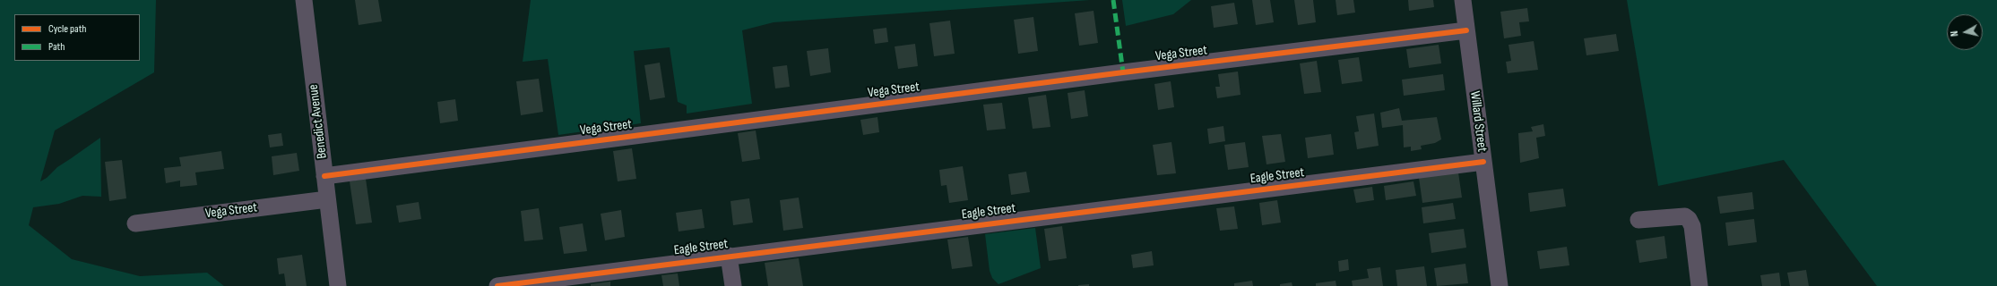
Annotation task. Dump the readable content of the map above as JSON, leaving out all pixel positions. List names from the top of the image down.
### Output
{
  "streets": {
    "street": [
      "Vega Street",
      "Benedict Avenue",
      "Willard Street",
      "Eagle Street"
    ]
  },
  "crossings": [
    ["Vega Street", "Benedict Avenue"],
    ["Vega Street", "Willard Street"],
    ["Willard Street", "Eagle Street"]
  ],
  "legend": ["Cycle path", "Path"],
  "north": "left"
}
